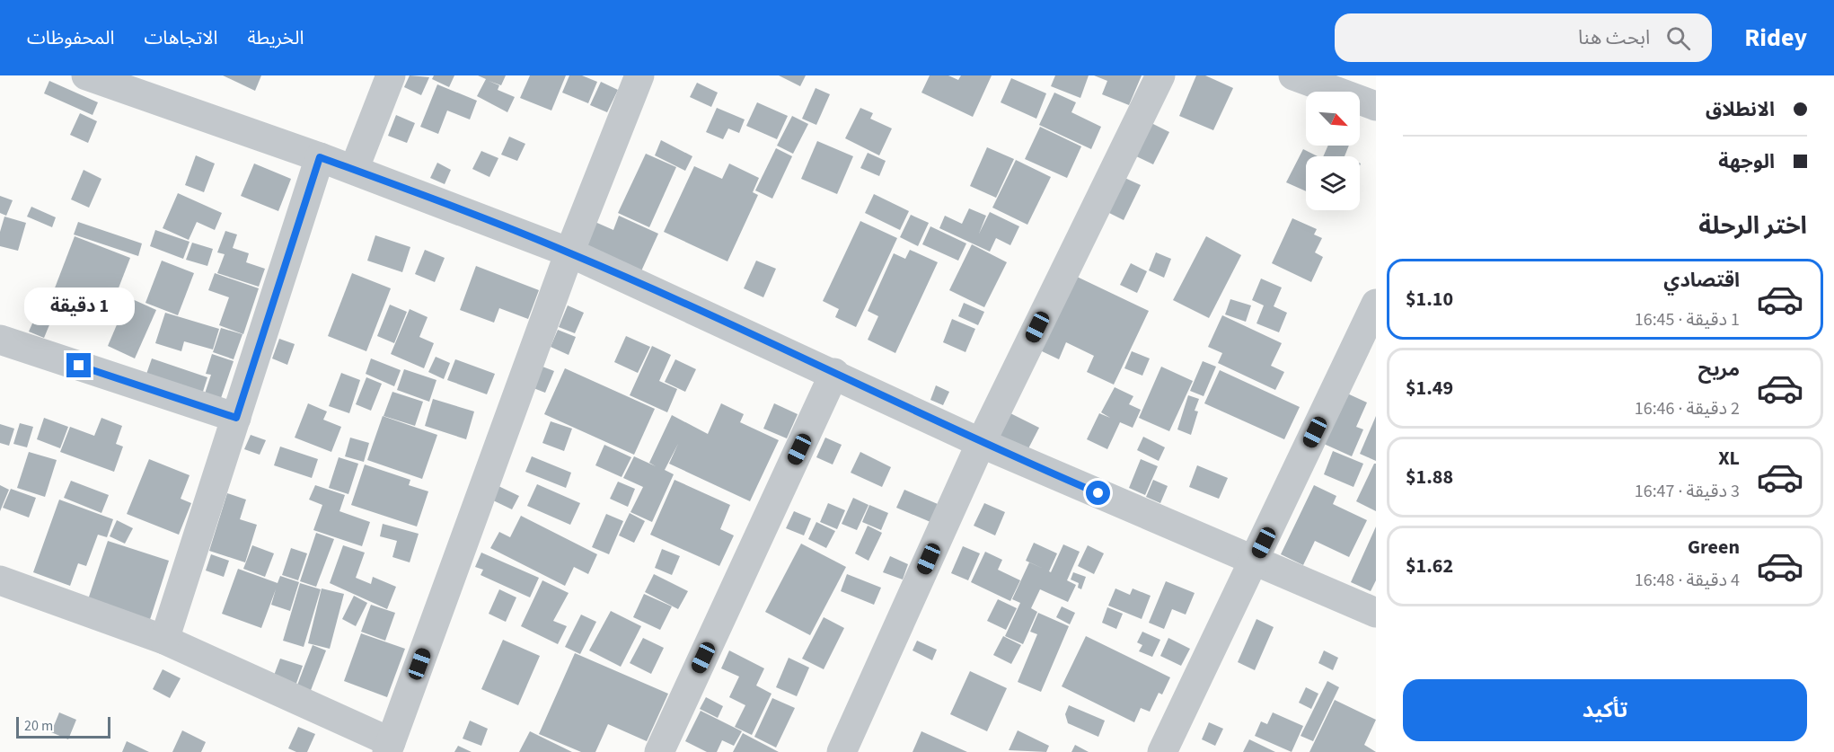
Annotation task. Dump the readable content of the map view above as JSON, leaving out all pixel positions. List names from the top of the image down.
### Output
{
  "scale_bar": "20 m",
  "north": "bottom right",
  "page": {
    "header": "Ridey",
    "search": "ابحث هنا",
    "nav": ["الخريطة", "الاتجاهات", "المحفوظات"],
    "banner": ["الانطلاق", "الوجهة"],
    "heading": "اختر الرحلة",
    "list": [
      {
        "name": "اقتصادي",
        "note": "1 دقيقة · 16:45",
        "value": "$1.10"
      },
      {
        "name": "مريح",
        "note": "2 دقيقة · 16:46",
        "value": "$1.49"
      },
      {
        "name": "XL",
        "note": "3 دقيقة · 16:47",
        "value": "$1.88"
      },
      {
        "name": "Green",
        "note": "4 دقيقة · 16:48",
        "value": "$1.62"
      }
    ],
    "bubble": "1 دقيقة",
    "buttons": "تأكيد",
    "scale": "20 m"
  }
}
